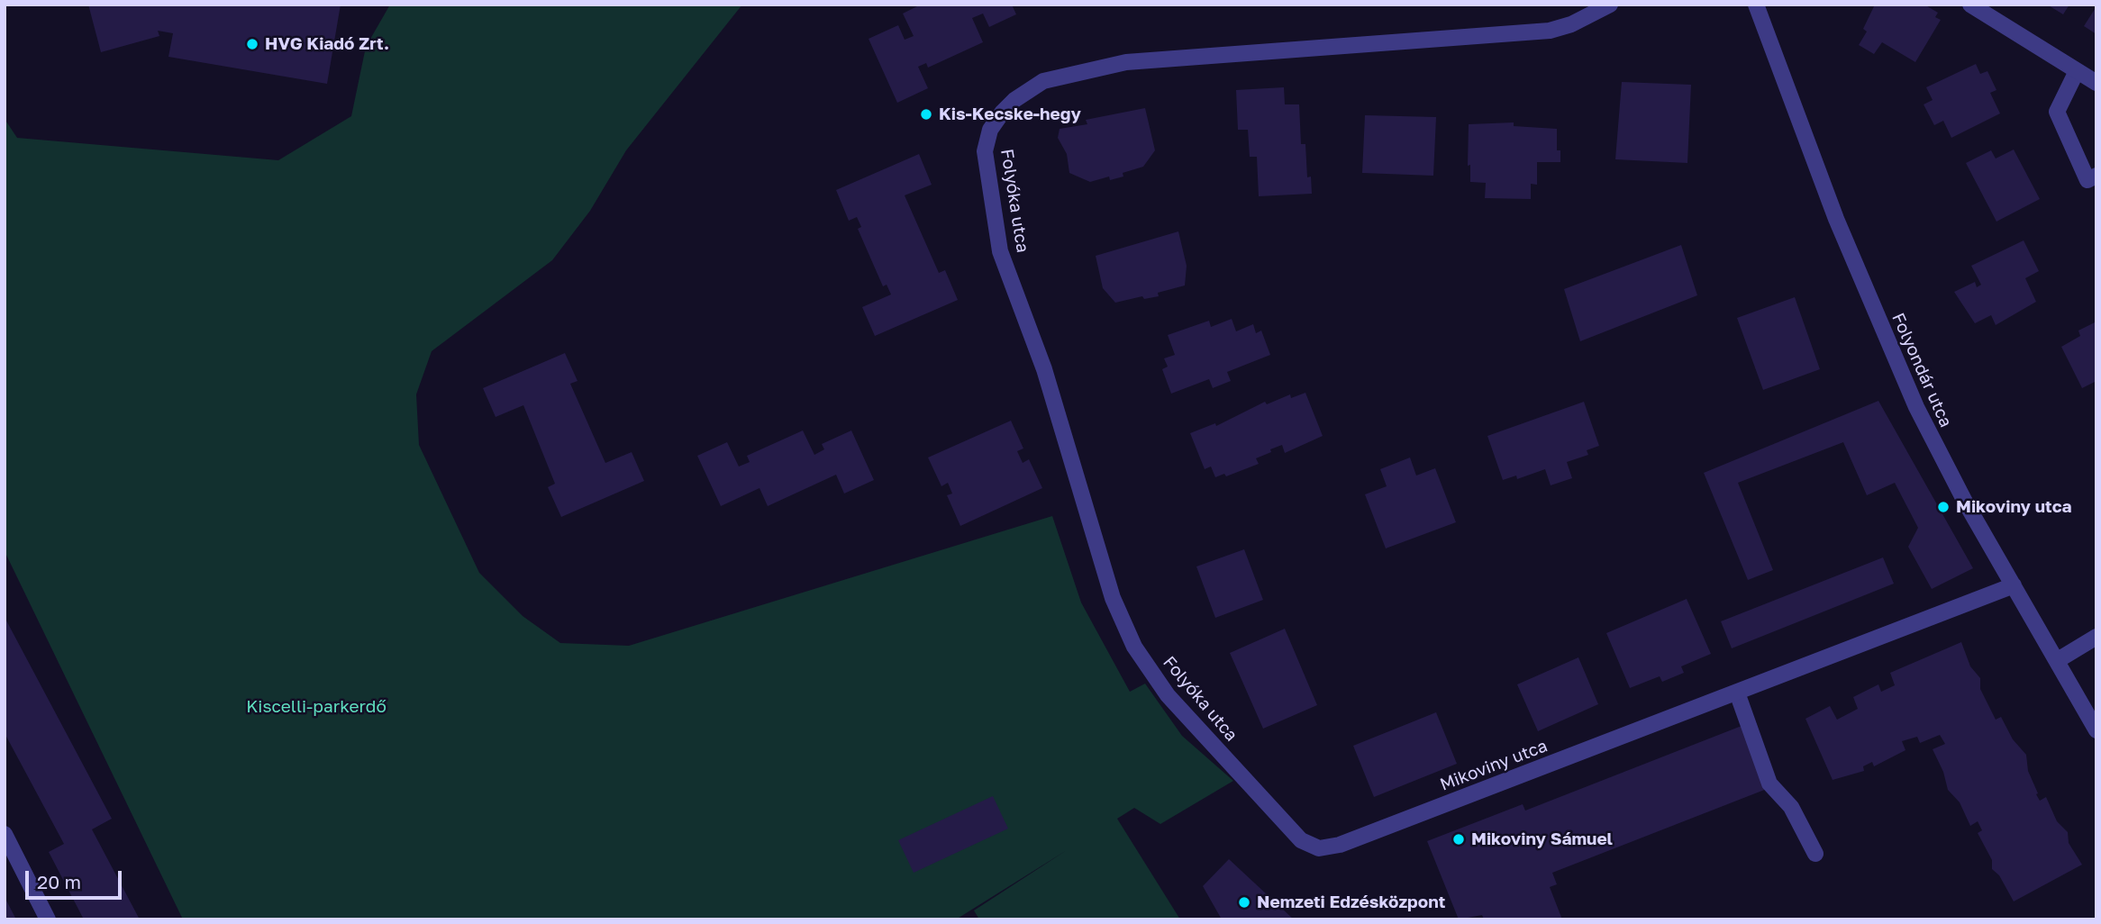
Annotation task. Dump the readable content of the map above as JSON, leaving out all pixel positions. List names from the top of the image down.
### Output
{
  "streets": {
    "street": ["Folyóka utca", "Folyondár utca", "Mikoviny utca"]
  },
  "crossings": [
    ["Folyóka utca", "Mikoviny utca"],
    ["Folyondár utca", "Mikoviny utca"]
  ],
  "parks": ["Kiscelli-parkerdő"],
  "places": [
    "HVG Kiadó Zrt.",
    "Kis-Kecske-hegy",
    "Mikoviny utca",
    "Mikoviny Sámuel",
    "Nemzeti Edzésközpont"
  ],
  "scale_bar": "20 m"
}
